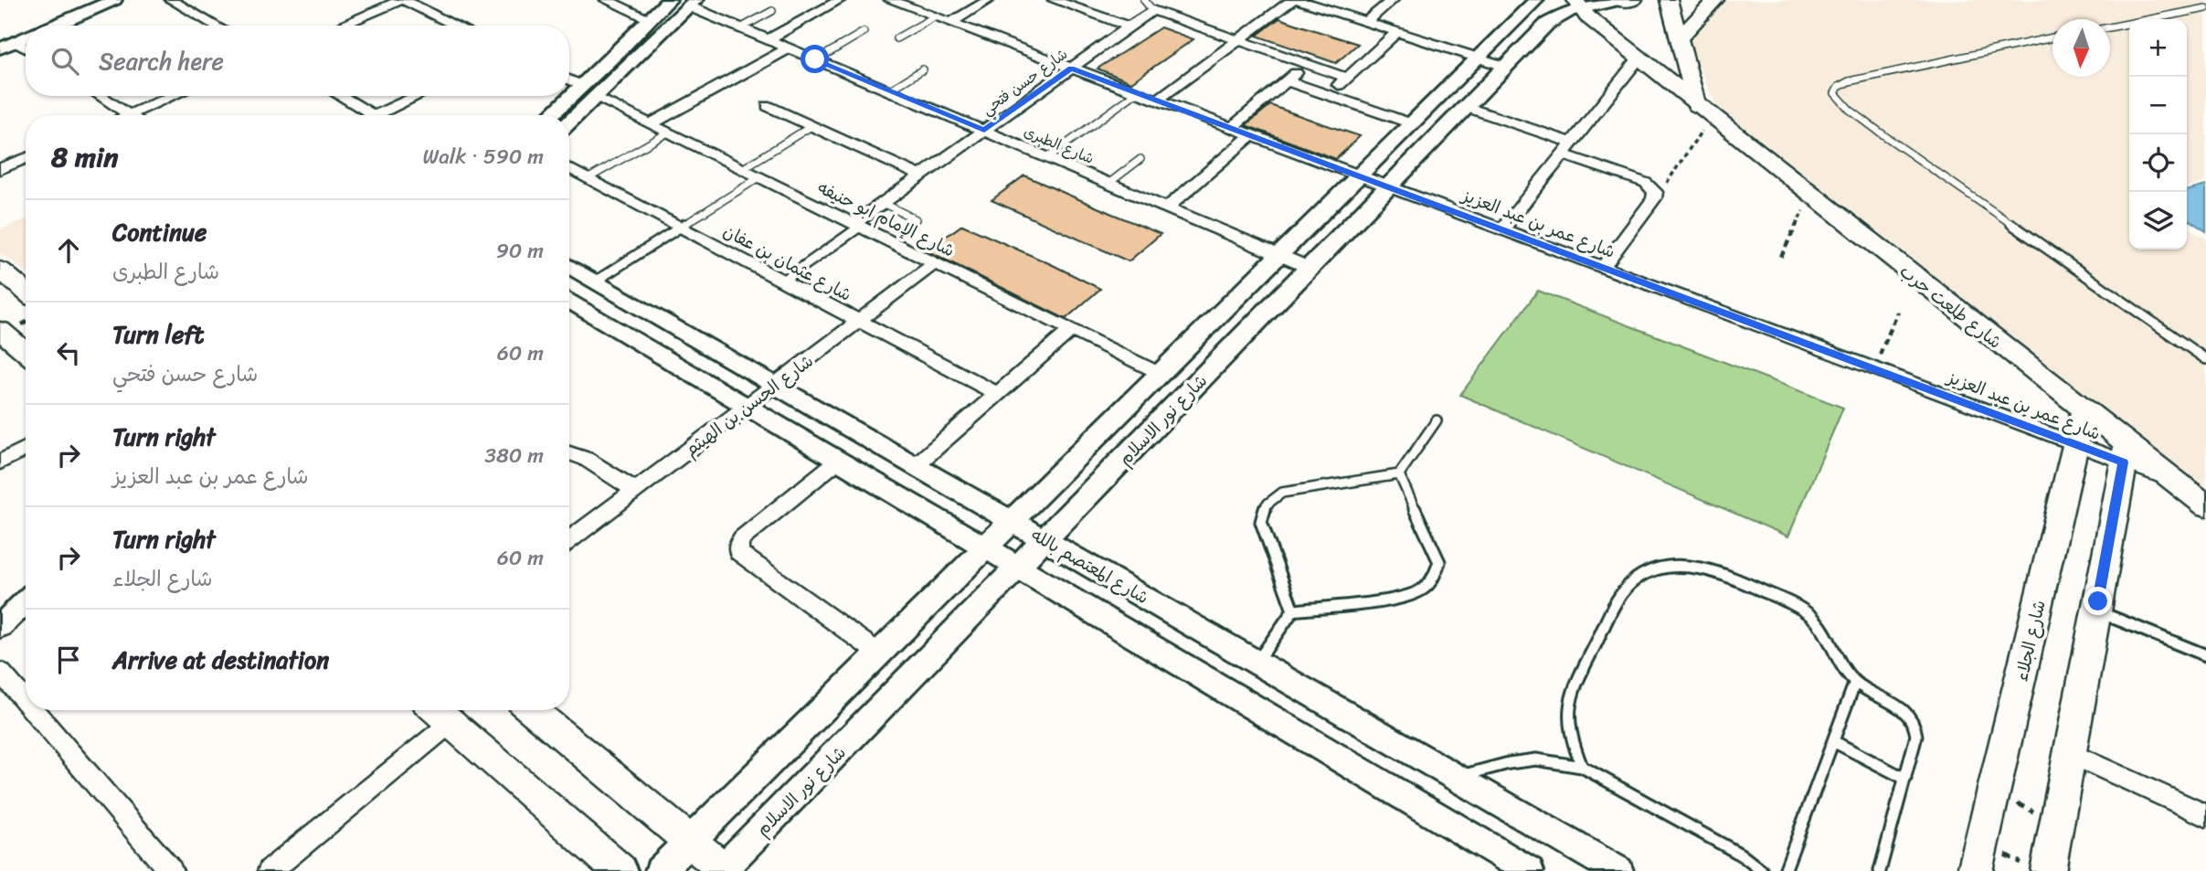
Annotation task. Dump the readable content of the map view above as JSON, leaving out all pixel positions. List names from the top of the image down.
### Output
{
  "streets": {
    "main road": ["شارع طلعت حرب", "شارع الجلاء"],
    "street": [
      "شارع حسن فتحي",
      "شارع الطبرى",
      "شارع الإمام ابو حنيفه",
      "شارع عمر بن عبد العزيز",
      "شارع عثمان بن عفان",
      "شارع الحسن بن الهيثم",
      "شارع نور الاسلام",
      "شارع المعتصم بالله"
    ]
  },
  "crossings": [
    ["شارع حسن فتحي", "شارع الطبرى"],
    ["شارع حسن فتحي", "شارع الإمام ابو حنيفه"],
    ["شارع حسن فتحي", "شارع عمر بن عبد العزيز"],
    ["شارع الطبرى", "شارع نور الاسلام"],
    ["شارع الإمام ابو حنيفه", "شارع الحسن بن الهيثم"],
    ["شارع الإمام ابو حنيفه", "شارع نور الاسلام"],
    ["شارع عمر بن عبد العزيز", "شارع طلعت حرب"],
    ["شارع عمر بن عبد العزيز", "شارع نور الاسلام"],
    ["شارع عمر بن عبد العزيز", "شارع الجلاء"],
    ["شارع عثمان بن عفان", "شارع الحسن بن الهيثم"],
    ["شارع طلعت حرب", "شارع نور الاسلام"],
    ["شارع طلعت حرب", "شارع الجلاء"],
    ["شارع الحسن بن الهيثم", "شارع المعتصم بالله"],
    ["شارع نور الاسلام", "شارع المعتصم بالله"]
  ],
  "north": "bottom",
  "page": {
    "map_buttons": ["+", "−"],
    "search": "Search here",
    "heading": ["8 min", "Walk · 590 m"],
    "list": [
      ["Continue", "شارع الطبرى", "90 m"],
      ["Turn left", "شارع حسن فتحي", "60 m"],
      ["Turn right", "شارع عمر بن عبد العزيز", "380 m"],
      ["Turn right", "شارع الجلاء", "60 m"],
      "Arrive at destination"
    ]
  }
}
